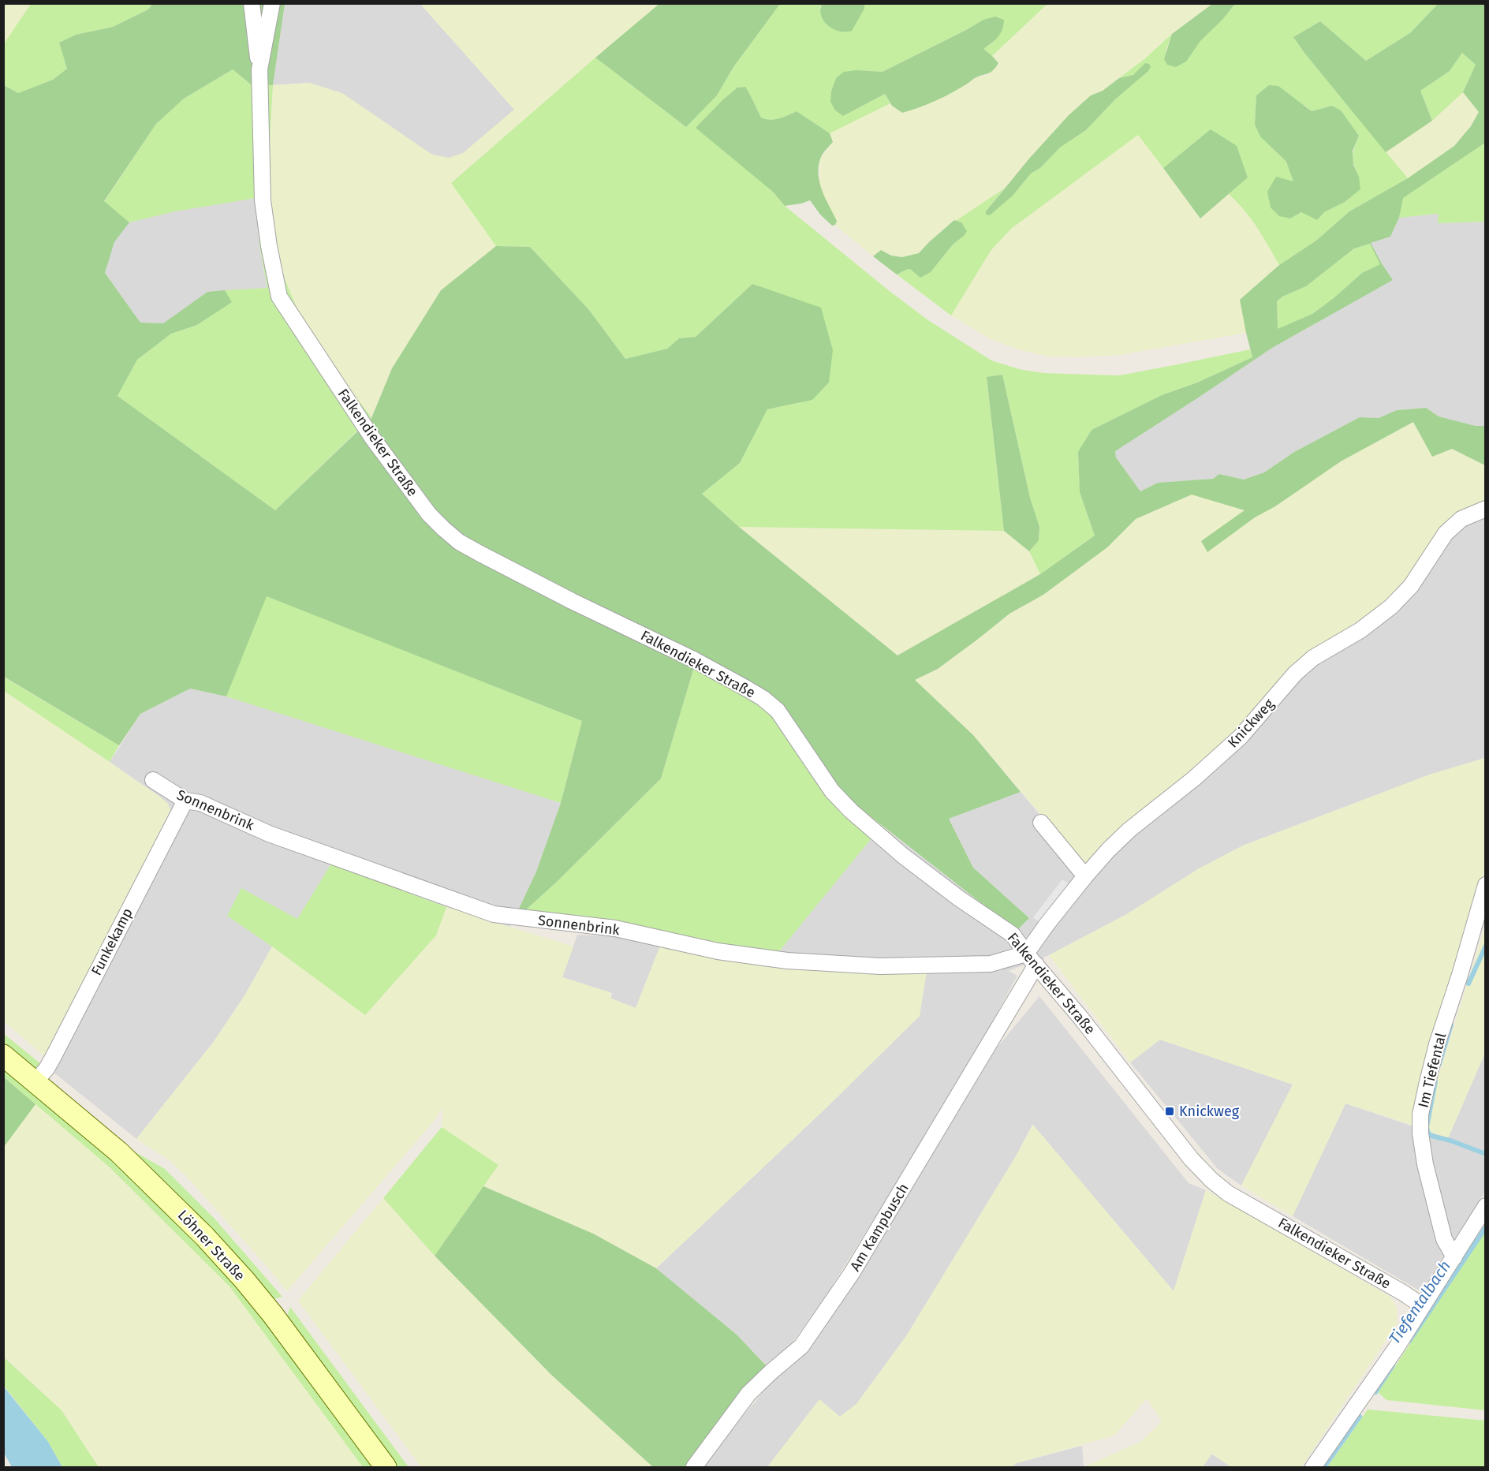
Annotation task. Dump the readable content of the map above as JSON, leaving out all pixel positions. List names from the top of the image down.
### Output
{
  "streets": {
    "main road": ["Löhner Straße"],
    "street": [
      "Falkendieker Straße",
      "Knickweg",
      "Sonnenbrink",
      "Funkekamp",
      "Im Tiefental",
      "Am Kampbusch"
    ]
  },
  "crossings": [
    ["Falkendieker Straße", "Knickweg"],
    ["Falkendieker Straße", "Sonnenbrink"],
    ["Falkendieker Straße", "Am Kampbusch"],
    ["Knickweg", "Sonnenbrink"],
    ["Knickweg", "Am Kampbusch"],
    ["Sonnenbrink", "Funkekamp"],
    ["Sonnenbrink", "Am Kampbusch"],
    ["Funkekamp", "Löhner Straße"]
  ],
  "water": ["Tiefentalbach"],
  "places": {
    "transit": ["Knickweg"]
  }
}
